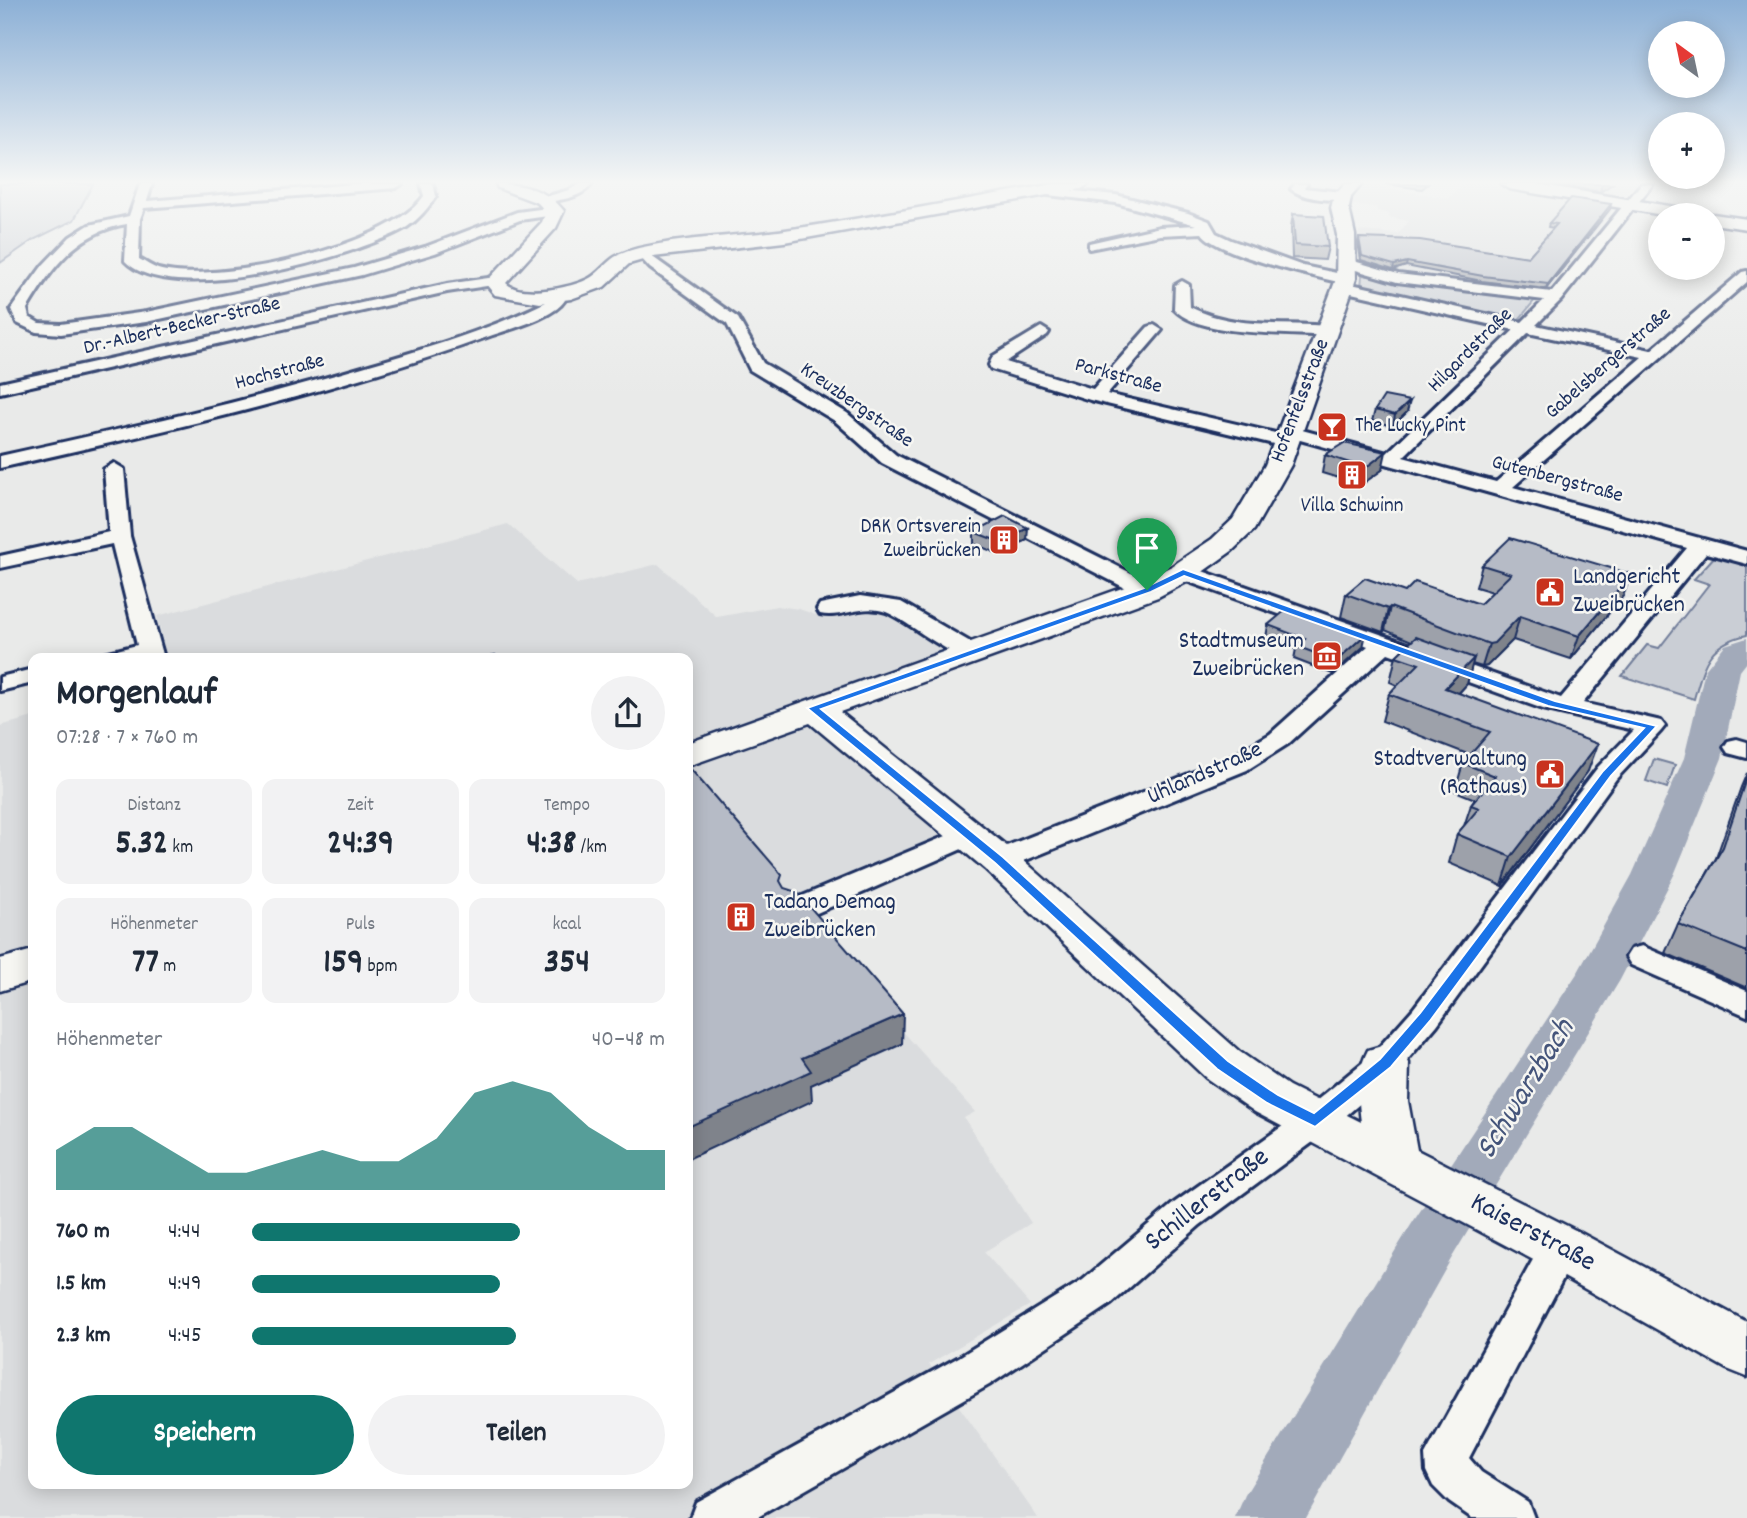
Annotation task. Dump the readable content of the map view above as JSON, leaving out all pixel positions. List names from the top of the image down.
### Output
{
  "streets": {
    "street": [
      "Dr.-Albert-Becker-Straße",
      "Hilgardstraße",
      "Gabelsbergerstraße",
      "Hochstraße",
      "Parkstraße",
      "Hofenfelsstraße",
      "Kreuzbergstraße",
      "Gutenbergstraße",
      "Uhlandstraße",
      "Schillerstraße",
      "Kaiserstraße"
    ]
  },
  "crossings": [
    ["Hilgardstraße", "Gutenbergstraße"],
    ["Gabelsbergerstraße", "Gutenbergstraße"],
    ["Parkstraße", "Hofenfelsstraße"],
    ["Parkstraße", "Gutenbergstraße"],
    ["Hofenfelsstraße", "Kreuzbergstraße"],
    ["Hofenfelsstraße", "Gutenbergstraße"],
    ["Hofenfelsstraße", "Kaiserstraße"],
    ["Uhlandstraße", "Kaiserstraße"],
    ["Schillerstraße", "Kaiserstraße"]
  ],
  "water": ["Schwarzbach"],
  "places": {
    "bar": ["The Lucky Pint"],
    "building": ["Villa Schwinn", "DRK Ortsverein Zweibrücken", "Tadano Demag Zweibrücken"],
    "public building": ["Landgericht Zweibrücken", "Stadtverwaltung (Rathaus)"],
    "museum": ["Stadtmuseum Zweibrücken"]
  },
  "north": "top left",
  "page": {
    "map_buttons": ["+", "−"],
    "heading": ["Morgenlauf", "07:28 · 7 × 760 m"],
    "stats": [
      ["Distanz", "5.32 km"],
      ["Zeit", "24:39"],
      ["Tempo", "4:38 /km"],
      ["Höhenmeter", "77 m"],
      ["Puls", "159 bpm"],
      ["kcal", "354"]
    ],
    "chart": ["Höhenmeter", "40–48 m"],
    "list": [
      {
        "name": "760 m",
        "note": "4:44"
      },
      {
        "name": "1.5 km",
        "note": "4:49"
      },
      {
        "name": "2.3 km",
        "note": "4:45"
      }
    ],
    "buttons": ["Speichern", "Teilen"]
  }
}
